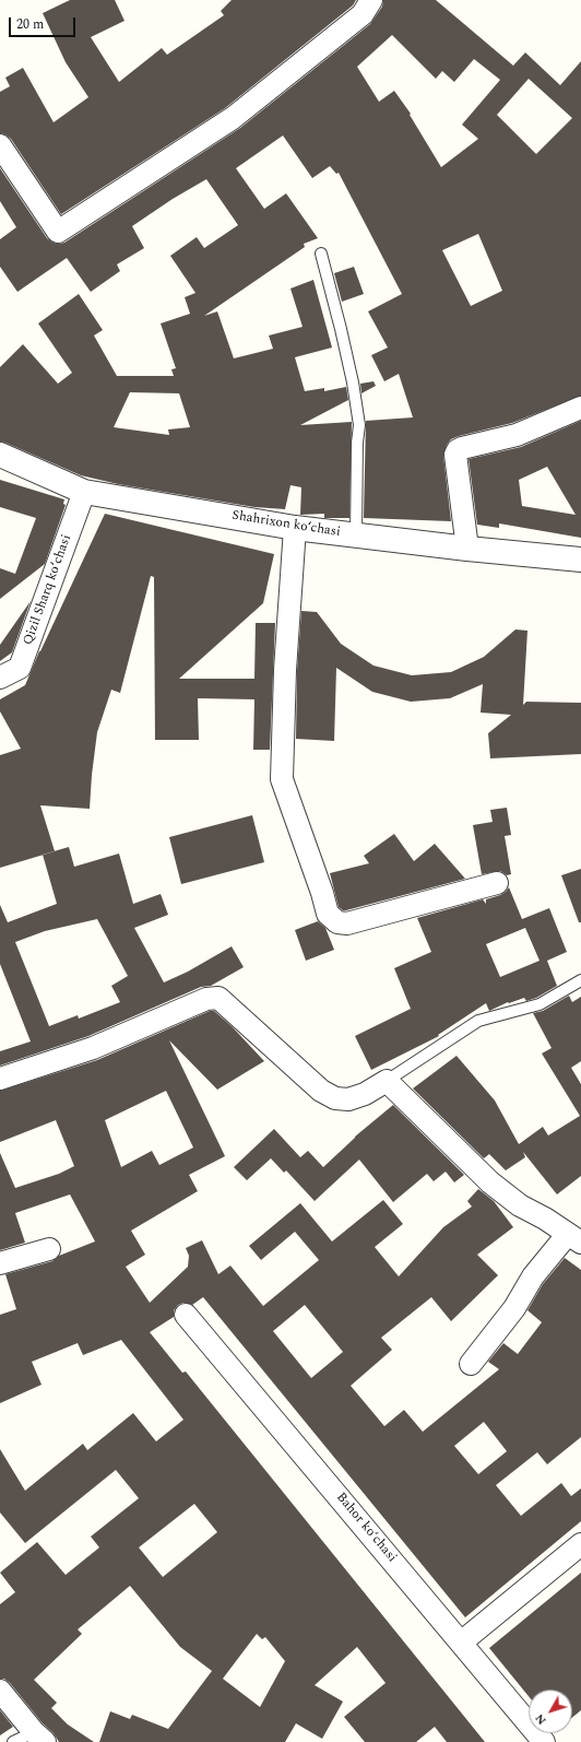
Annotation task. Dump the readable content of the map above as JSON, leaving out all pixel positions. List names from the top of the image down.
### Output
{
  "streets": {
    "street": ["Shahrixon koʻchasi", "Qizil Sharq koʻchasi", "Bahor koʻchasi"]
  },
  "crossings": [
    ["Shahrixon koʻchasi", "Qizil Sharq koʻchasi"]
  ],
  "scale_bar": "20 m",
  "north": "bottom left"
}
